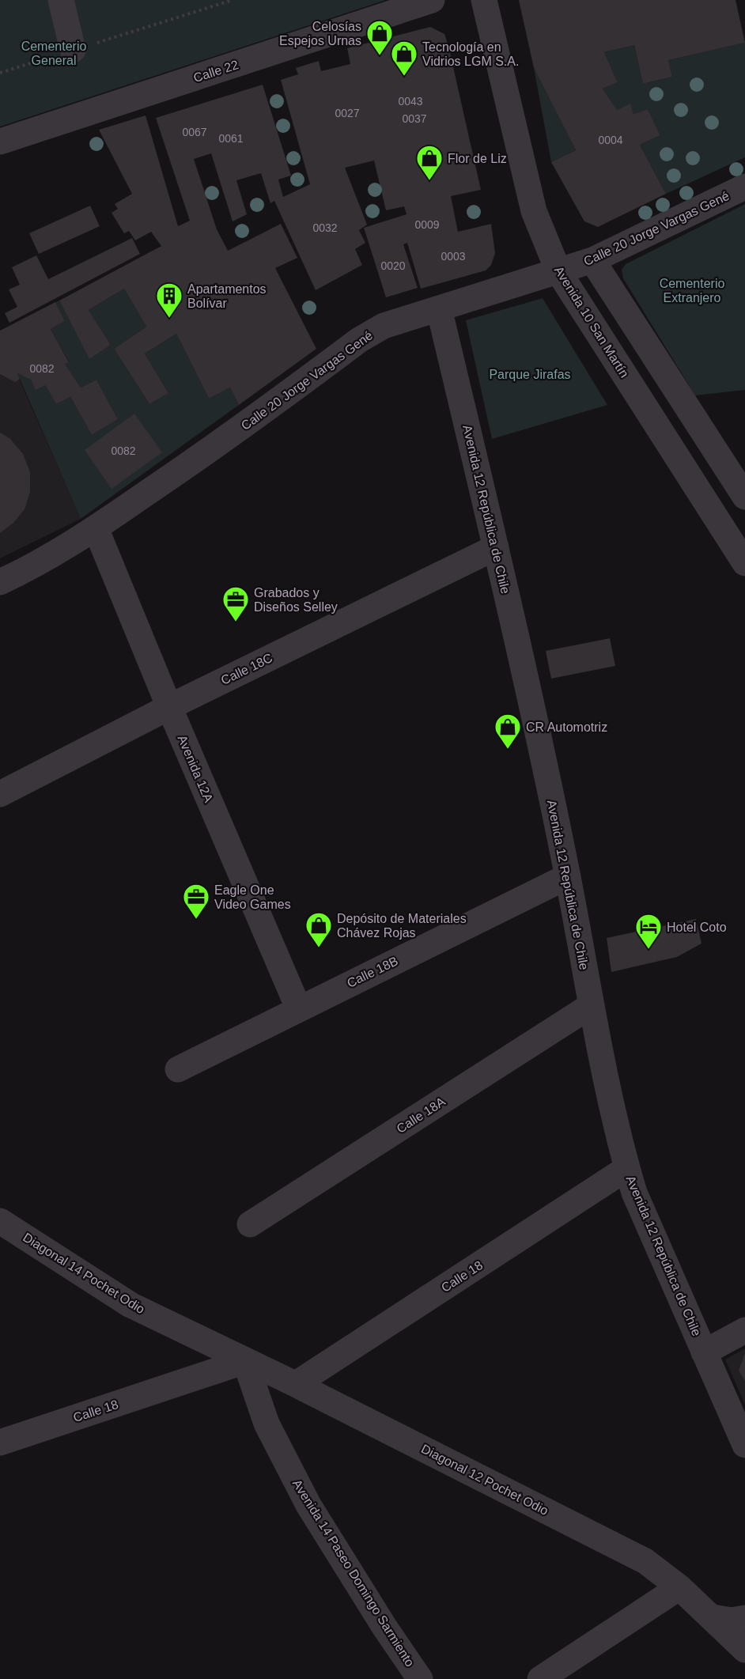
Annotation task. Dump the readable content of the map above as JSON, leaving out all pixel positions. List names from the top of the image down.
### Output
{
  "streets": {
    "street": [
      "Calle 22",
      "Calle 20 Jorge Vargas Gené",
      "Avenida 10 San Martín",
      "Avenida 12 República de Chile",
      "Calle 18C",
      "Avenida 12A",
      "Calle 18B",
      "Calle 18A",
      "Diagonal 14 Pochet Odio",
      "Calle 18",
      "Diagonal 12 Pochet Odio",
      "Avenida 14 Paseo Domingo Sarmiento"
    ]
  },
  "crossings": [
    ["Calle 20 Jorge Vargas Gené", "Avenida 10 San Martín"],
    ["Calle 20 Jorge Vargas Gené", "Avenida 12 República de Chile"],
    ["Calle 20 Jorge Vargas Gené", "Avenida 12A"],
    ["Avenida 12 República de Chile", "Calle 18C"],
    ["Avenida 12 República de Chile", "Calle 18B"],
    ["Avenida 12 República de Chile", "Calle 18A"],
    ["Avenida 12 República de Chile", "Calle 18"],
    ["Calle 18C", "Avenida 12A"],
    ["Avenida 12A", "Calle 18B"],
    ["Diagonal 14 Pochet Odio", "Calle 18"],
    ["Diagonal 14 Pochet Odio", "Diagonal 12 Pochet Odio"],
    ["Diagonal 14 Pochet Odio", "Avenida 14 Paseo Domingo Sarmiento"],
    ["Calle 18", "Diagonal 12 Pochet Odio"],
    ["Calle 18", "Avenida 14 Paseo Domingo Sarmiento"],
    ["Diagonal 12 Pochet Odio", "Avenida 14 Paseo Domingo Sarmiento"]
  ],
  "parks": ["Cementerio General", "Cementerio Extranjero", "Parque Jirafas"],
  "places": {
    "shop": [
      "Celosías Espejos Urnas",
      "Tecnología en Vidrios LGM S.A.",
      "Flor de Liz",
      "CR Automotriz",
      "Depósito de Materiales Chávez Rojas"
    ],
    "building": ["Apartamentos Bolívar"],
    "office": ["Grabados y Diseños Selley", "Eagle One Video Games"],
    "hotel": ["Hotel Coto"]
  },
  "house_numbers": [
    "0043",
    "0027",
    "0037",
    "0067",
    "0061",
    "0004",
    "0009",
    "0032",
    "0003",
    "0020",
    "0082",
    "0082"
  ]
}
